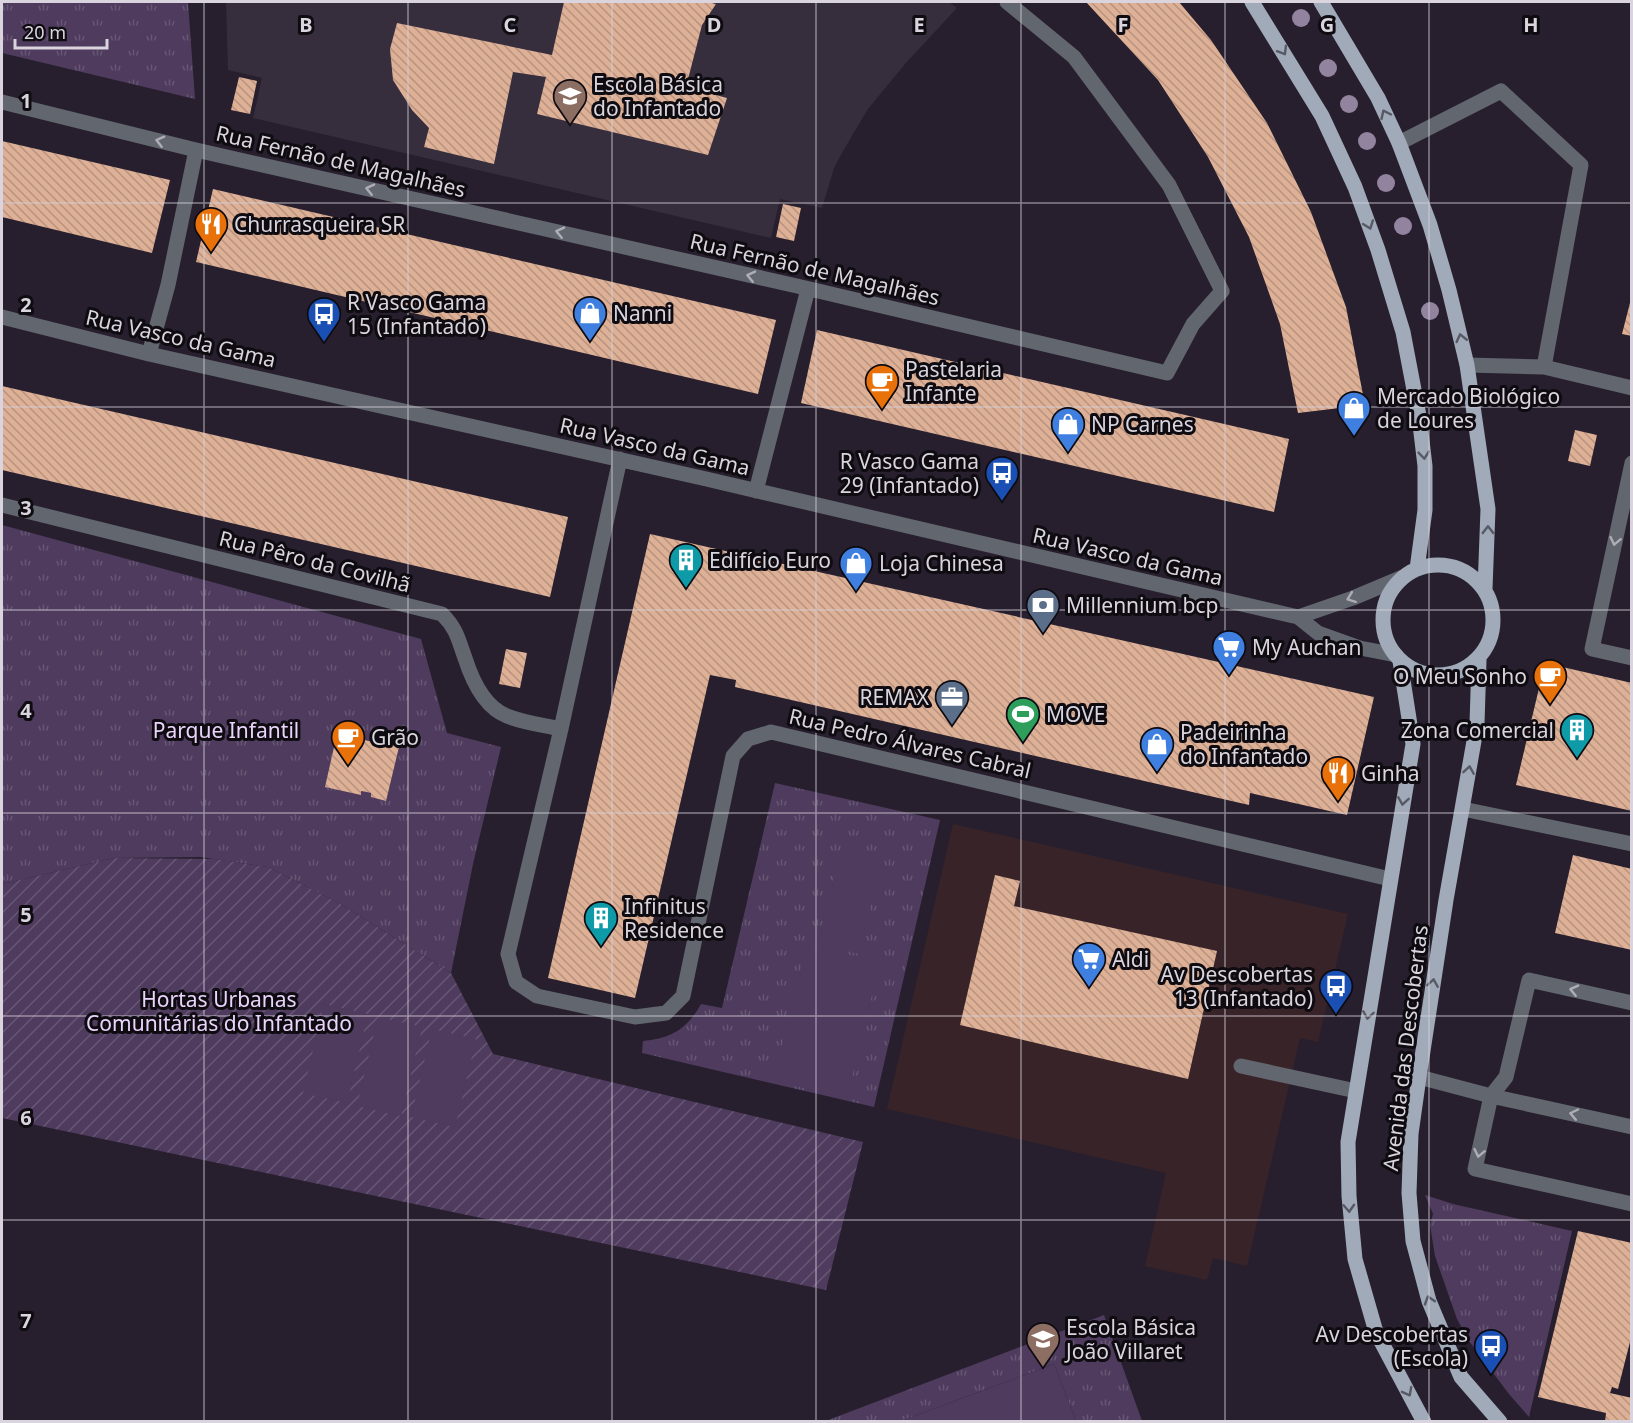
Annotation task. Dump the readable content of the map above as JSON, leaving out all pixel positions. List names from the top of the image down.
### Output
{
  "streets": {
    "main road": ["Avenida das Descobertas"],
    "street": [
      "Rua Fernão de Magalhães",
      "Rua Vasco da Gama",
      "Rua Pêro da Covilhã",
      "Rua Pedro Álvares Cabral"
    ]
  },
  "crossings": [
    ["Rua Vasco da Gama", "Rua Pedro Álvares Cabral"],
    ["Rua Vasco da Gama", "Avenida das Descobertas"],
    ["Rua Pêro da Covilhã", "Rua Pedro Álvares Cabral"],
    ["Rua Pedro Álvares Cabral", "Avenida das Descobertas"]
  ],
  "one_way": ["Rua Fernão de Magalhães"],
  "parks": ["Parque Infantil", "Hortas Urbanas Comunitárias do Infantado"],
  "places": {
    "school or university": ["Escola Básica do Infantado", "Escola Básica João Villaret"],
    "restaurant": ["Churrasqueira SR", "Ginha"],
    "shop": [
      "Nanni",
      "Mercado Biológico de Loures",
      "NP Carnes",
      "Loja Chinesa",
      "Padeirinha do Infantado"
    ],
    "bus stop": [
      "R Vasco Gama 15 (Infantado)",
      "R Vasco Gama 29 (Infantado)",
      "Av Descobertas 13 (Infantado)",
      "Av Descobertas (Escola)"
    ],
    "cafe": ["Pastelaria Infante", "O Meu Sonho", "Grão"],
    "building": ["Edifício Euro", "Zona Comercial", "Infinitus Residence"],
    "bank": ["Millennium bcp"],
    "supermarket": ["My Auchan", "Aldi"],
    "office": ["REMAX"],
    "sports": ["MOVE"]
  },
  "scale_bar": "20 m",
  "grid": {
    "columns": [
      "B",
      "C",
      "D",
      "E",
      "F",
      "G",
      "H"
    ],
    "rows": [
      "1",
      "2",
      "3",
      "4",
      "5",
      "6",
      "7"
    ]
  }
}
